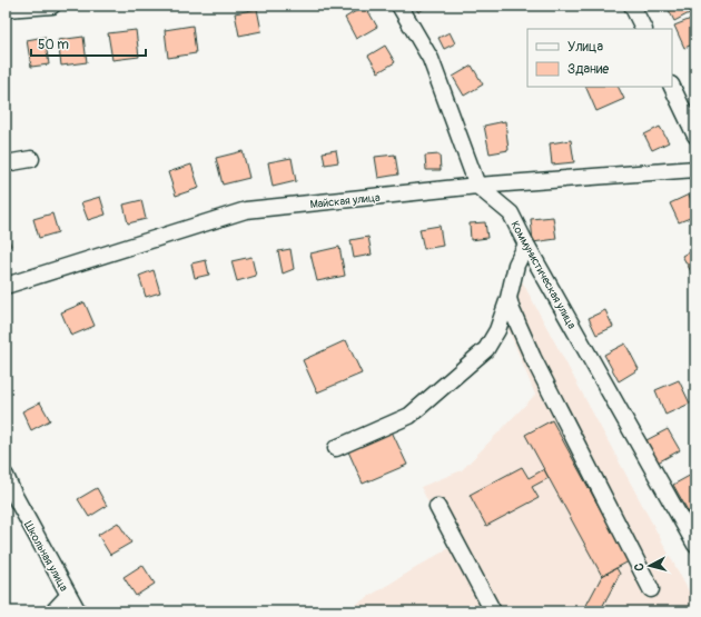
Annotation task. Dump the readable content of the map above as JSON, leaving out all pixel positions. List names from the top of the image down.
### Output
{
  "streets": {
    "street": ["Майская улица", "Коммунистическая улица", "Школьная улица"]
  },
  "crossings": [
    ["Майская улица", "Коммунистическая улица"]
  ],
  "legend": ["Улица", "Здание"],
  "scale_bar": "50 m",
  "north": "left"
}
